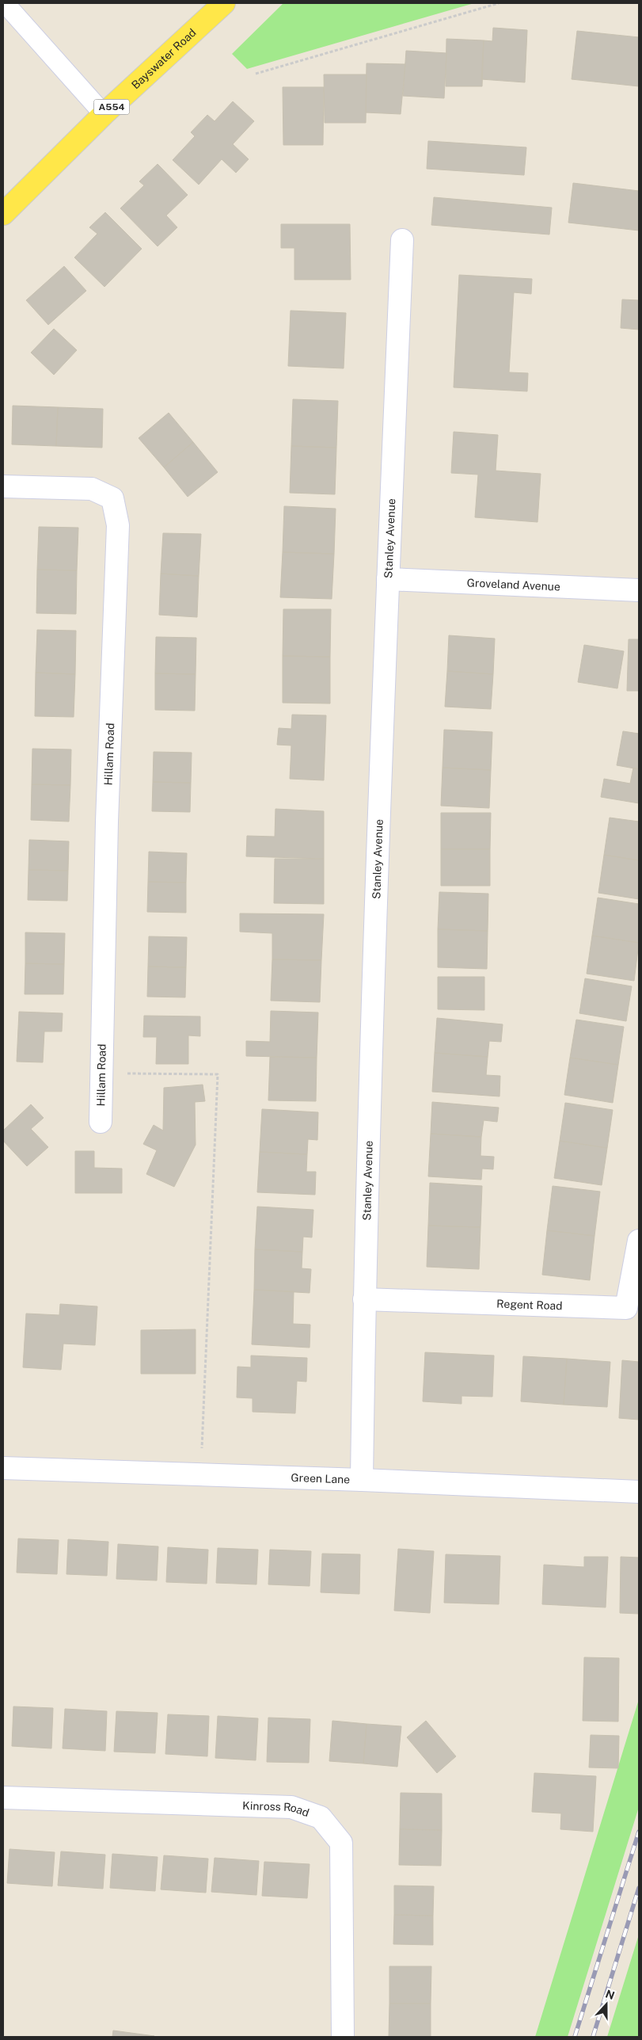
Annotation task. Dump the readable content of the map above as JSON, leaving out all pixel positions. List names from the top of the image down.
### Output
{
  "streets": {
    "main road": ["Bayswater Road", "A554"],
    "street": [
      "Stanley Avenue",
      "Groveland Avenue",
      "Hillam Road",
      "Regent Road",
      "Green Lane",
      "Kinross Road"
    ]
  },
  "crossings": [
    ["Stanley Avenue", "Groveland Avenue"],
    ["Stanley Avenue", "Regent Road"],
    ["Stanley Avenue", "Green Lane"]
  ],
  "north": "top"
}
